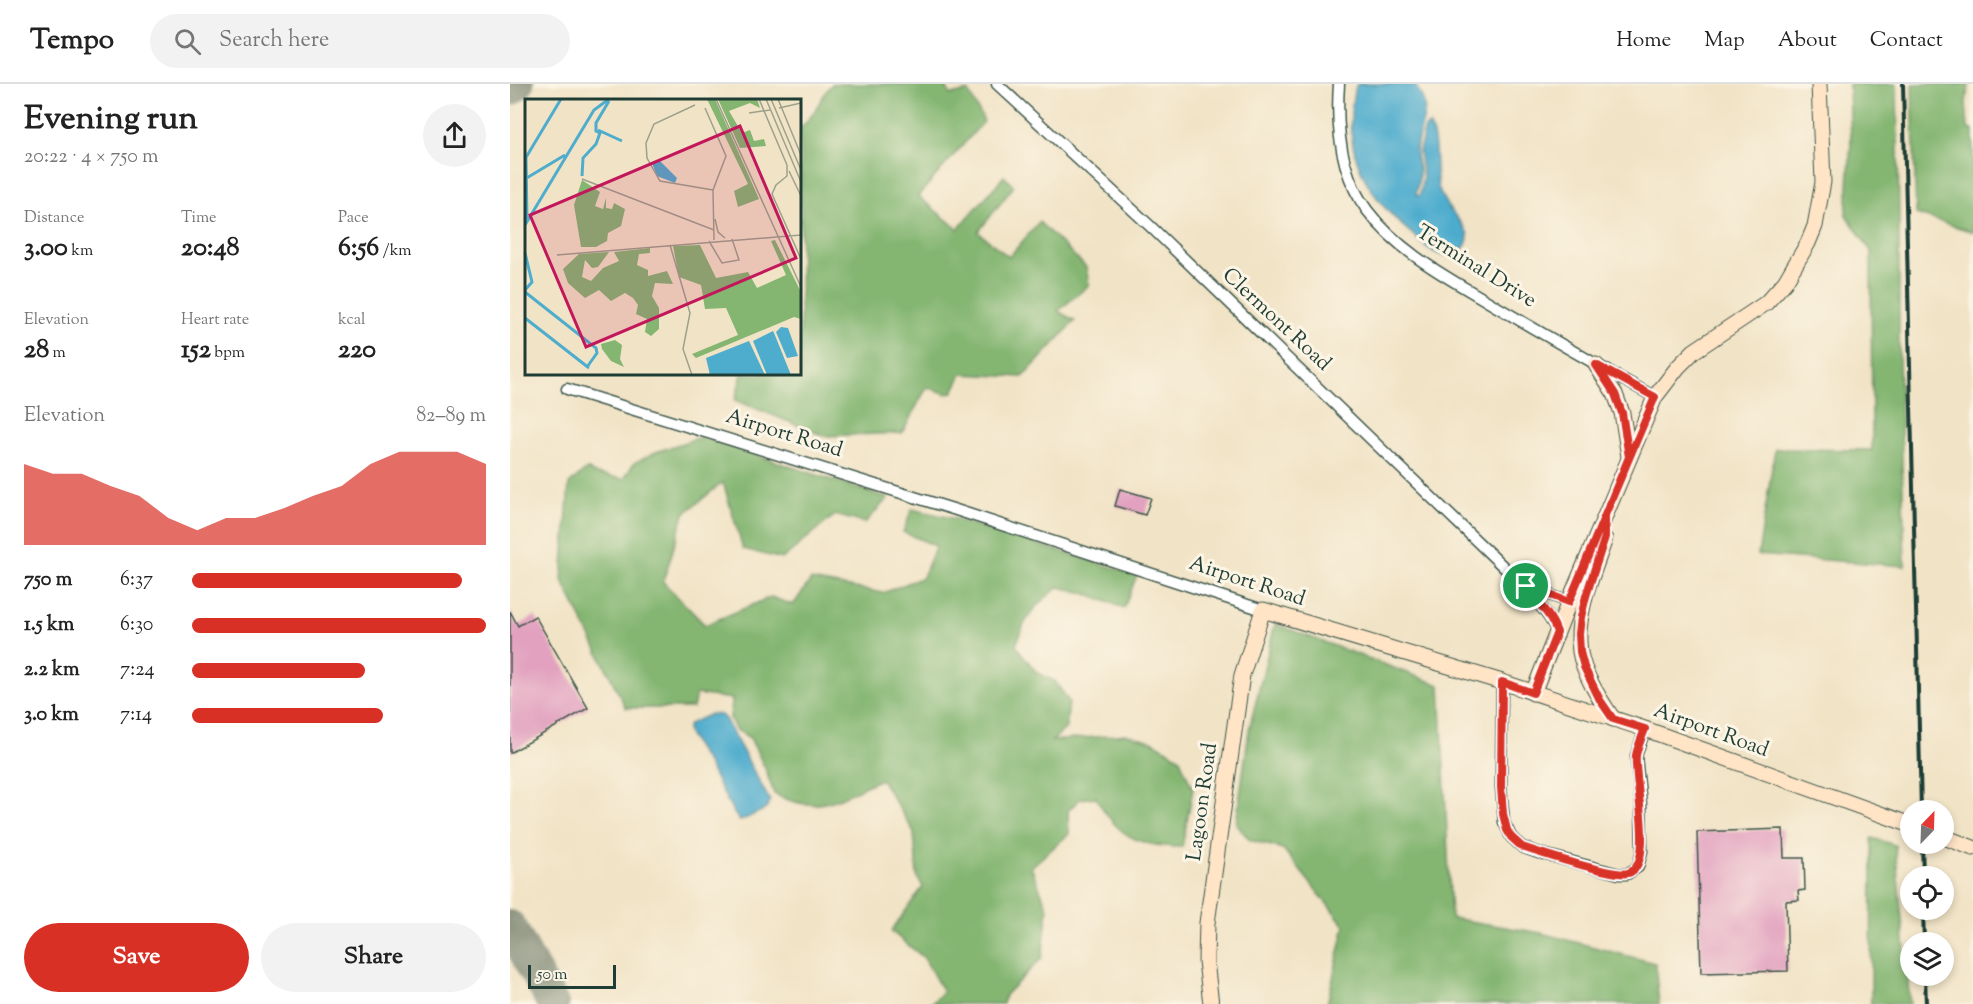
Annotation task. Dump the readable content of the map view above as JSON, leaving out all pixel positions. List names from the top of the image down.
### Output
{
  "streets": {
    "street": [
      "Terminal Drive",
      "Clermont Road",
      "Airport Road",
      "Lagoon Road"
    ]
  },
  "crossings": [
    ["Airport Road", "Lagoon Road"]
  ],
  "scale_bar": "50 m",
  "north": "top right",
  "page": {
    "header": "Tempo",
    "search": "Search here",
    "nav": [
      "Home",
      "Map",
      "About",
      "Contact"
    ],
    "heading": ["Evening run", "20:22 · 4 × 750 m"],
    "stats": [
      ["Distance", "3.00 km"],
      ["Time", "20:48"],
      ["Pace", "6:56 /km"],
      ["Elevation", "28 m"],
      ["Heart rate", "152 bpm"],
      ["kcal", "220"]
    ],
    "chart": ["Elevation", "82–89 m"],
    "list": [
      {
        "name": "750 m",
        "note": "6:37"
      },
      {
        "name": "1.5 km",
        "note": "6:30"
      },
      {
        "name": "2.2 km",
        "note": "7:24"
      },
      {
        "name": "3.0 km",
        "note": "7:14"
      }
    ],
    "buttons": ["Save", "Share"],
    "scale": "50 m"
  }
}
